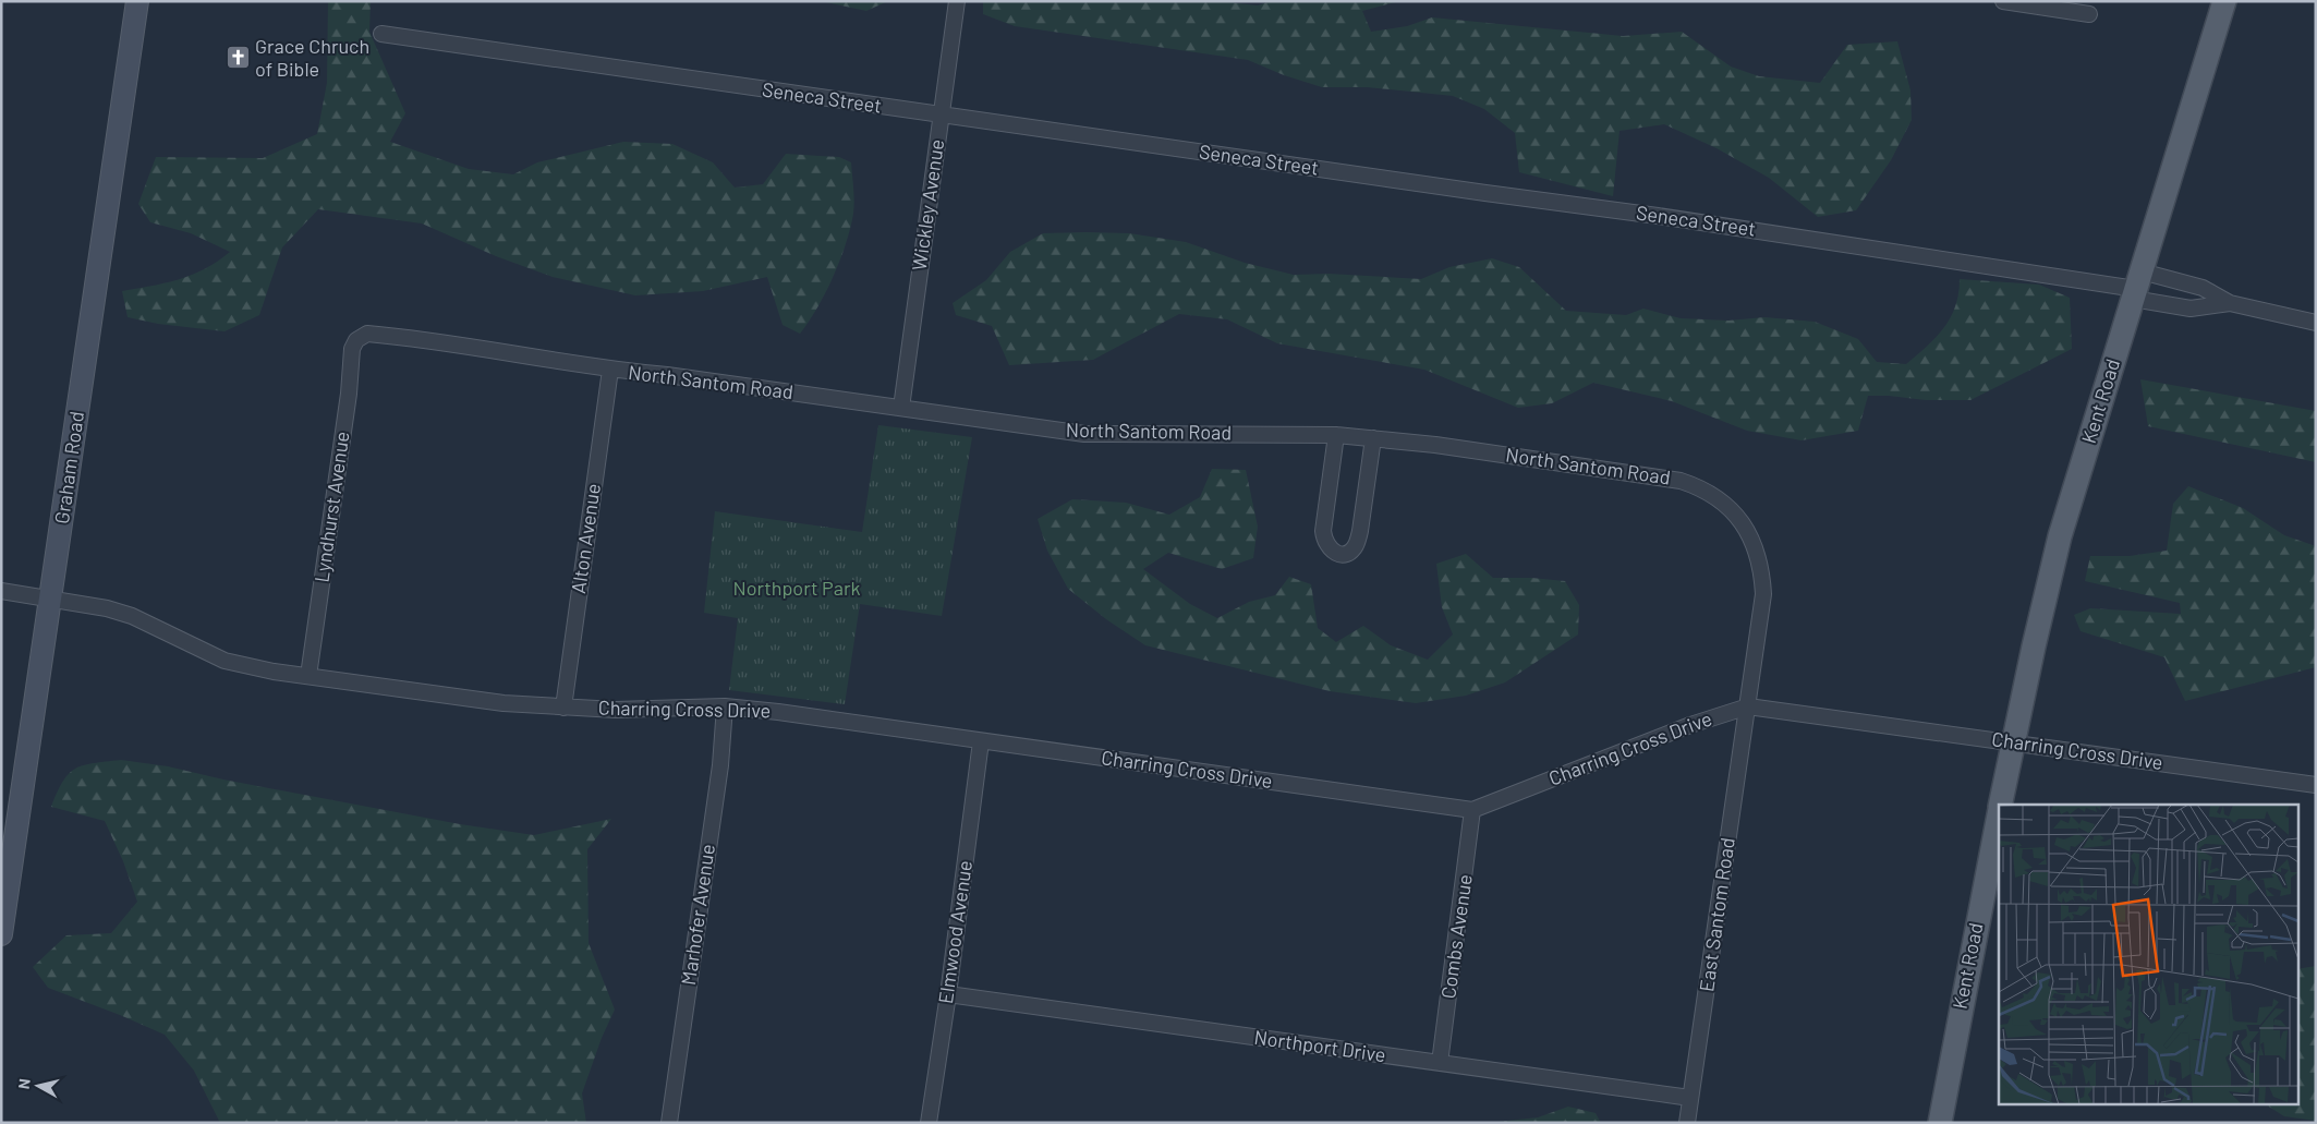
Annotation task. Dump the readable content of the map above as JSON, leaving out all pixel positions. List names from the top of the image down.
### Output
{
  "streets": {
    "main road": ["Kent Road", "Graham Road"],
    "street": [
      "Seneca Street",
      "Wickley Avenue",
      "North Santom Road",
      "Lyndhurst Avenue",
      "Alton Avenue",
      "Charring Cross Drive",
      "Marhofer Avenue",
      "East Santom Road",
      "Elmwood Avenue",
      "Combs Avenue",
      "Northport Drive"
    ]
  },
  "crossings": [
    ["Seneca Street", "Wickley Avenue"],
    ["Seneca Street", "Kent Road"],
    ["Wickley Avenue", "North Santom Road"],
    ["North Santom Road", "Lyndhurst Avenue"],
    ["North Santom Road", "Alton Avenue"],
    ["North Santom Road", "Charring Cross Drive"],
    ["North Santom Road", "East Santom Road"],
    ["Kent Road", "Charring Cross Drive"],
    ["Graham Road", "Charring Cross Drive"],
    ["Lyndhurst Avenue", "Charring Cross Drive"],
    ["Alton Avenue", "Charring Cross Drive"],
    ["Charring Cross Drive", "Marhofer Avenue"],
    ["Charring Cross Drive", "East Santom Road"],
    ["Charring Cross Drive", "Elmwood Avenue"],
    ["Charring Cross Drive", "Combs Avenue"],
    ["East Santom Road", "Northport Drive"],
    ["Elmwood Avenue", "Northport Drive"],
    ["Combs Avenue", "Northport Drive"]
  ],
  "parks": ["Northport Park"],
  "places": {
    "church": ["Grace Chruch of Bible"]
  },
  "north": "left"
}
